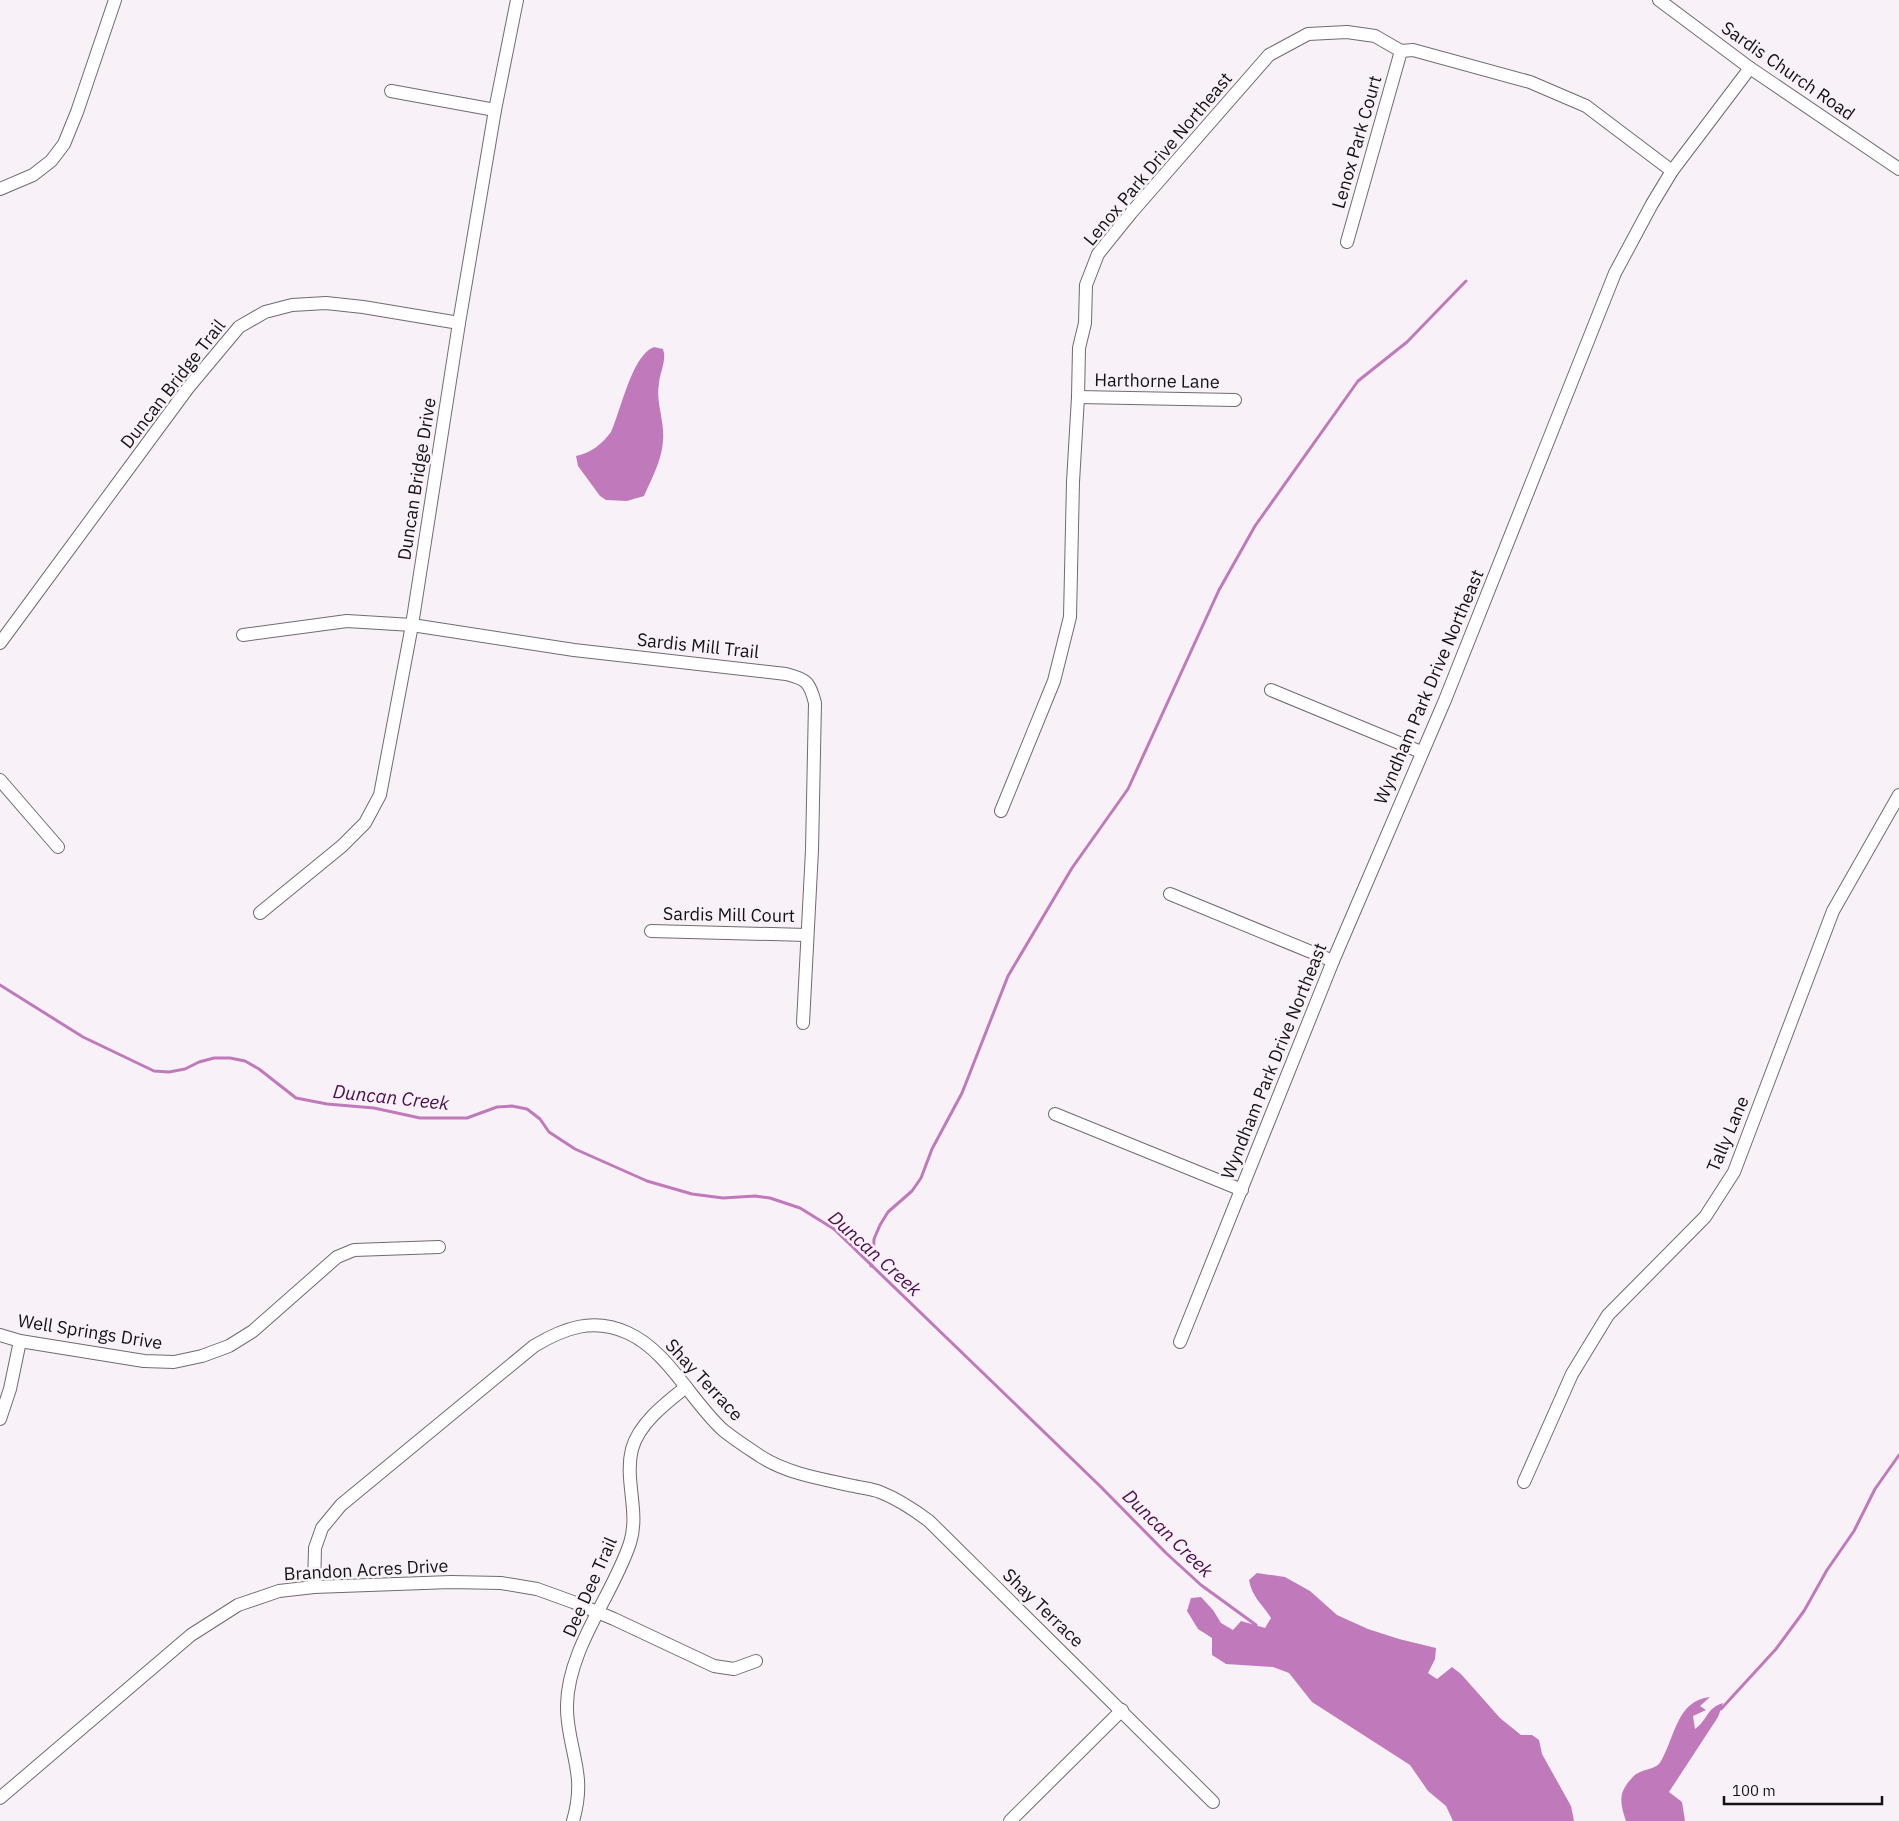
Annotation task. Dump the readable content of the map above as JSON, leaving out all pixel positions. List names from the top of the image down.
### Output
{
  "streets": {
    "street": [
      "Sardis Church Road",
      "Lenox Park Court",
      "Lenox Park Drive Northeast",
      "Harthorne Lane",
      "Duncan Bridge Trail",
      "Duncan Bridge Drive",
      "Sardis Mill Trail",
      "Wyndham Park Drive Northeast",
      "Sardis Mill Court",
      "Tally Lane",
      "Well Springs Drive",
      "Shay Terrace",
      "Brandon Acres Drive",
      "Dee Dee Trail"
    ]
  },
  "crossings": [
    ["Sardis Church Road", "Wyndham Park Drive Northeast"],
    ["Lenox Park Court", "Lenox Park Drive Northeast"],
    ["Lenox Park Drive Northeast", "Harthorne Lane"],
    ["Lenox Park Drive Northeast", "Wyndham Park Drive Northeast"],
    ["Duncan Bridge Trail", "Duncan Bridge Drive"],
    ["Duncan Bridge Drive", "Sardis Mill Trail"],
    ["Sardis Mill Trail", "Sardis Mill Court"],
    ["Shay Terrace", "Brandon Acres Drive"],
    ["Shay Terrace", "Dee Dee Trail"],
    ["Brandon Acres Drive", "Dee Dee Trail"]
  ],
  "water": ["Duncan Creek"],
  "scale_bar": "100 m"
}
